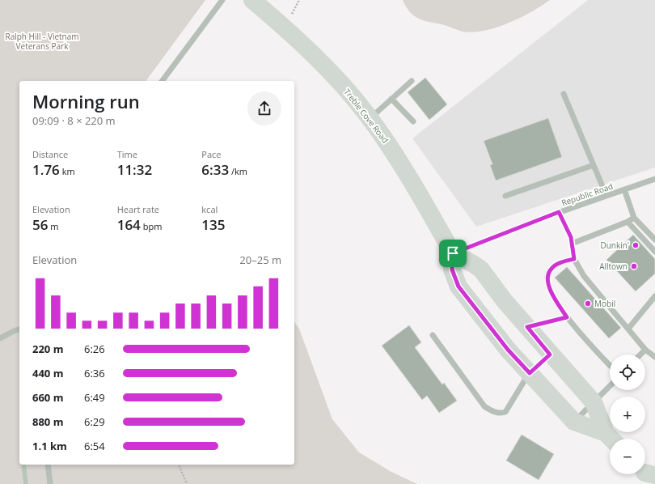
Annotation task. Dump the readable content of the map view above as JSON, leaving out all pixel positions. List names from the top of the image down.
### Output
{
  "streets": {
    "main road": ["Treble Cove Road"],
    "street": ["Republic Road"]
  },
  "crossings": [
    ["Treble Cove Road", "Republic Road"]
  ],
  "parks": ["Ralph Hill - Vietnam Veterans Park"],
  "places": ["Dunkin'", "Alltown", "Mobil"],
  "page": {
    "heading": ["Morning run", "09:09 · 8 × 220 m"],
    "stats": [
      ["Distance", "1.76 km"],
      ["Time", "11:32"],
      ["Pace", "6:33 /km"],
      ["Elevation", "56 m"],
      ["Heart rate", "164 bpm"],
      ["kcal", "135"]
    ],
    "chart": ["Elevation", "20–25 m"],
    "list": [
      {
        "name": "220 m",
        "note": "6:26"
      },
      {
        "name": "440 m",
        "note": "6:36"
      },
      {
        "name": "660 m",
        "note": "6:49"
      },
      {
        "name": "880 m",
        "note": "6:29"
      },
      {
        "name": "1.1 km",
        "note": "6:54"
      }
    ],
    "map_buttons": ["+", "−"]
  }
}
